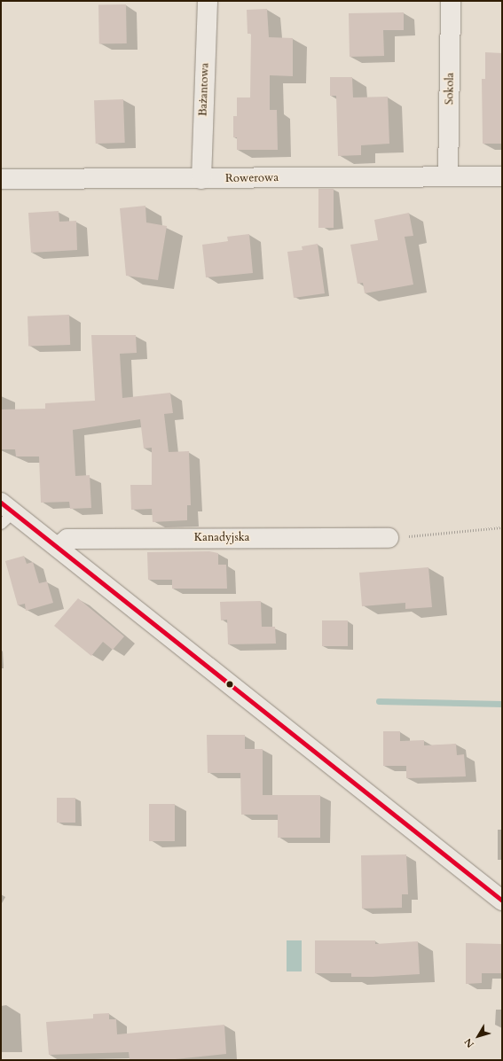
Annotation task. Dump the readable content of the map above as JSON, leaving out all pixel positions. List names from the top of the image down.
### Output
{
  "streets": {
    "street": [
      "Sokola",
      "Bażantowa",
      "Rowerowa",
      "Kanadyjska"
    ]
  },
  "crossings": [
    ["Sokola", "Rowerowa"],
    ["Bażantowa", "Rowerowa"]
  ],
  "north": "bottom left"
}
